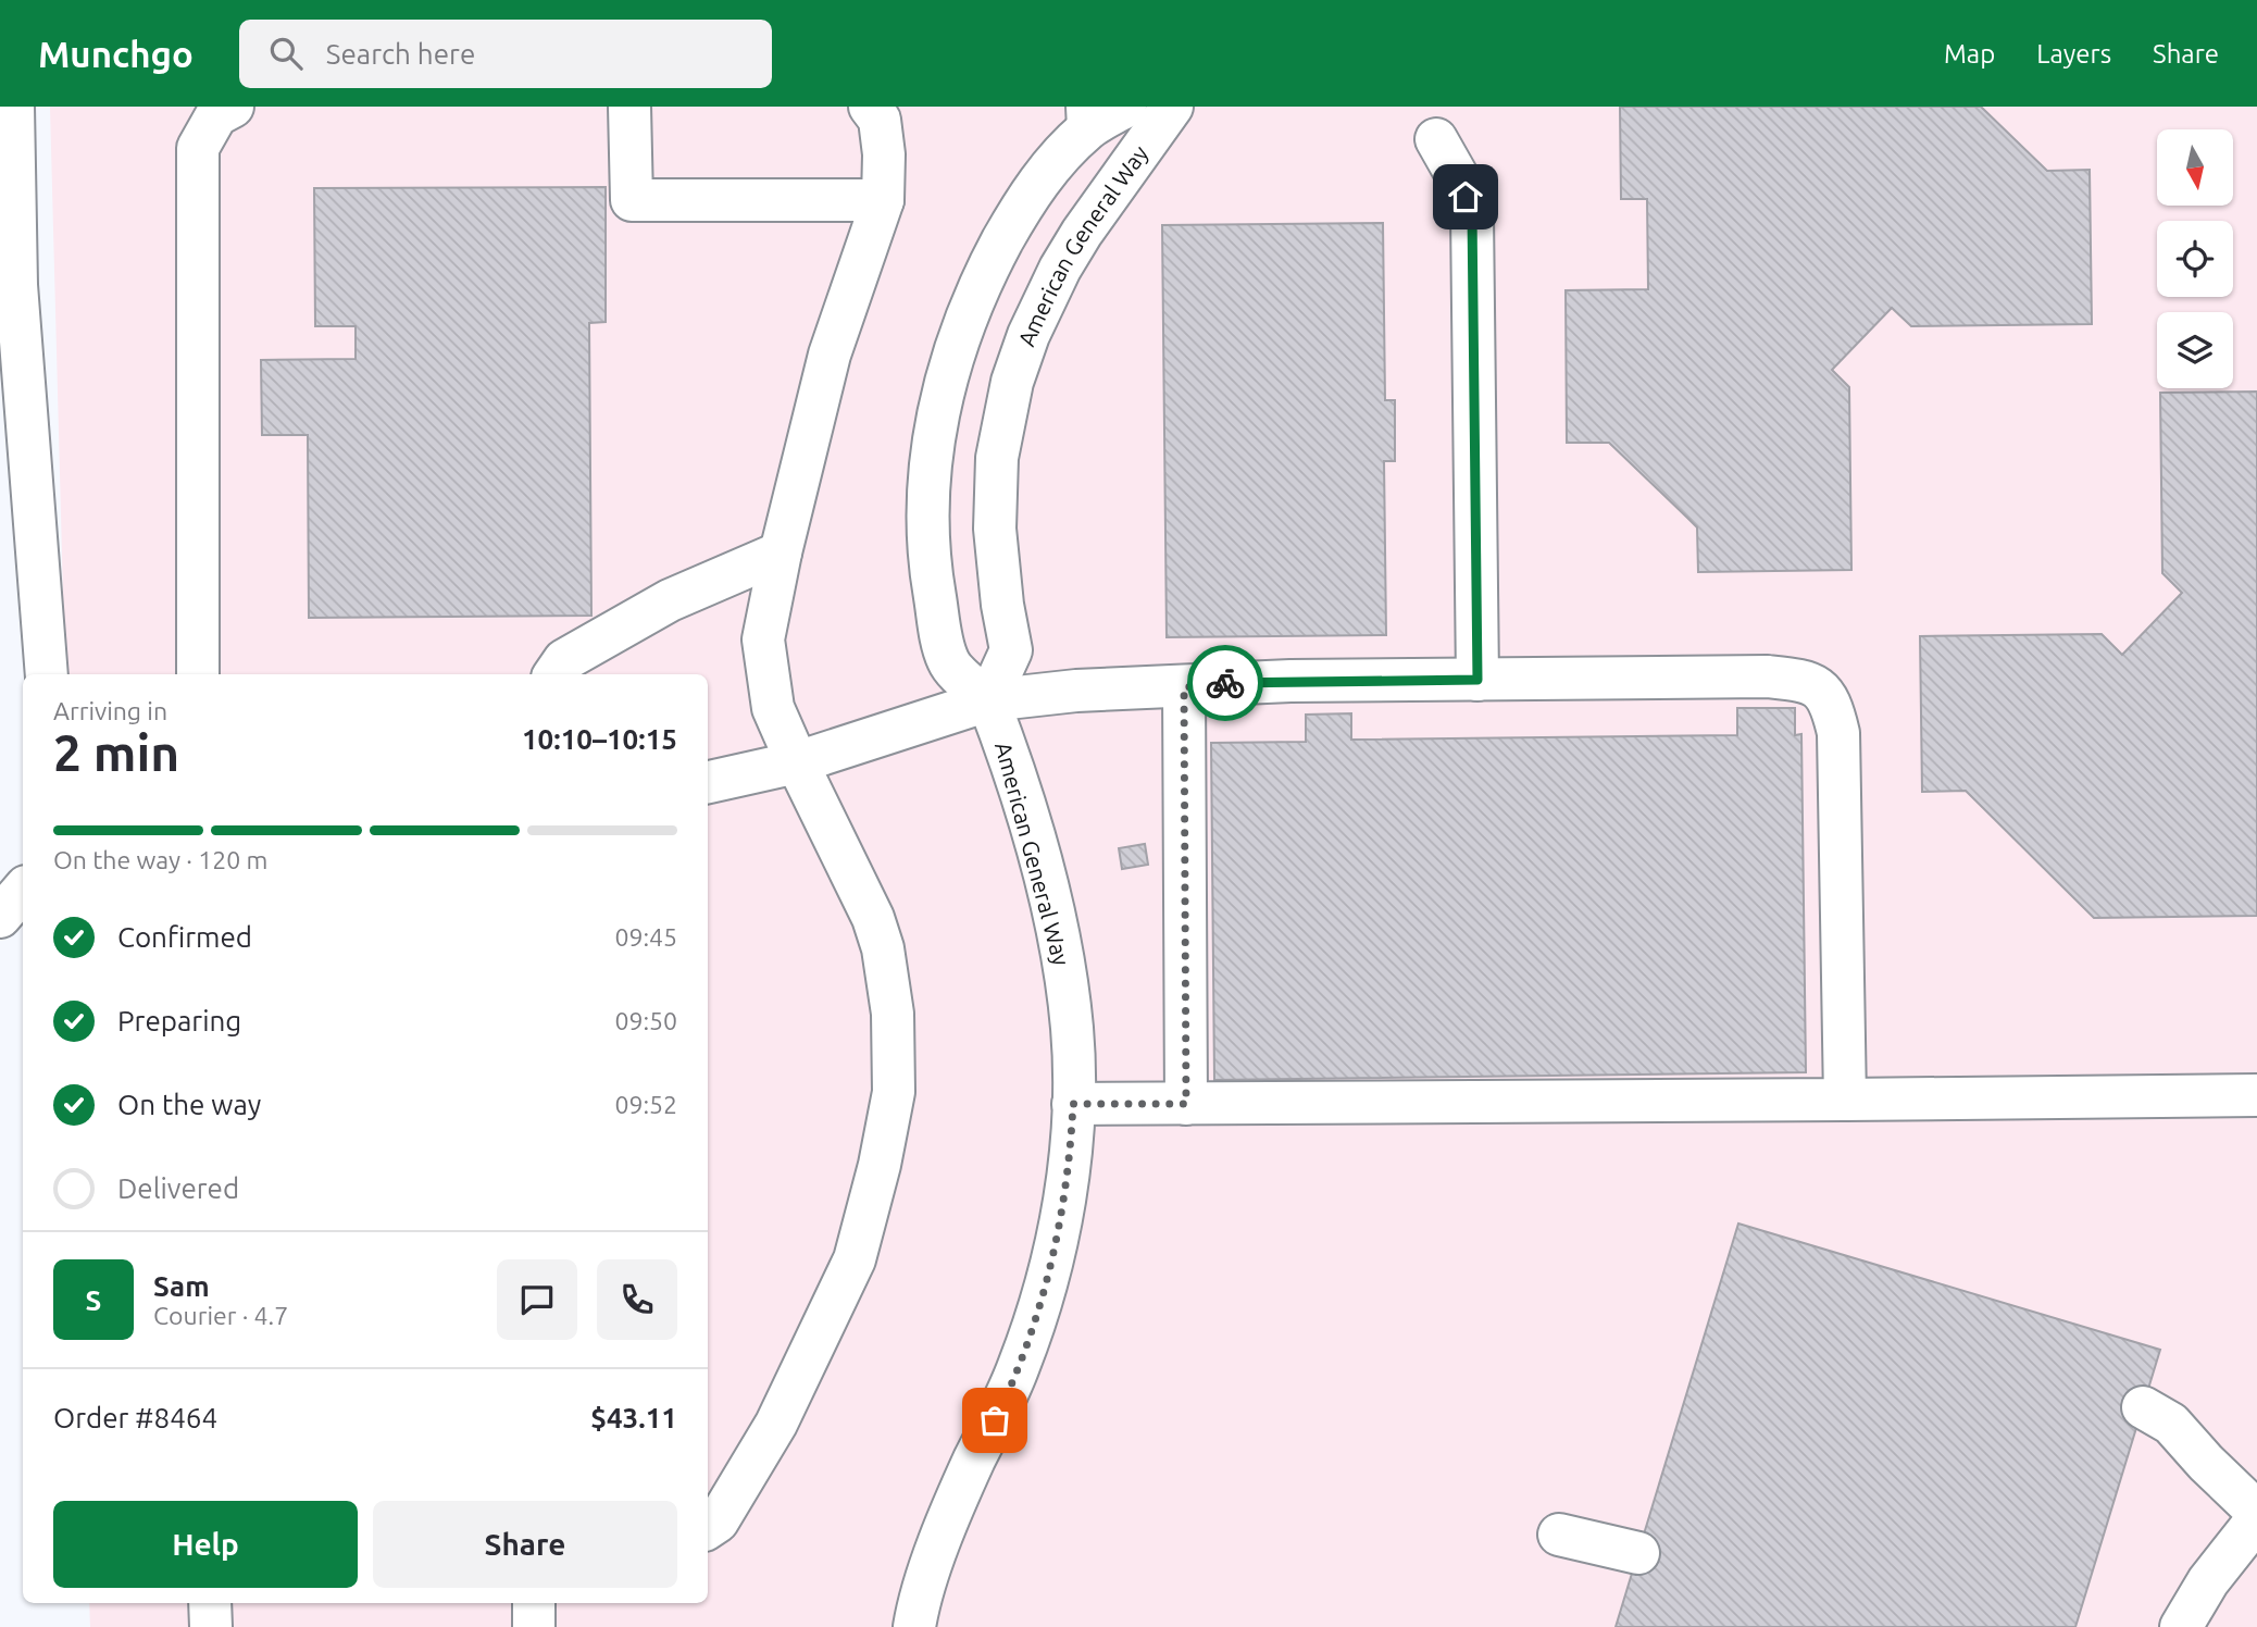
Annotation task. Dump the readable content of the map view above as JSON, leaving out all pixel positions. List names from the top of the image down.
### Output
{
  "streets": {
    "street": ["American General Way"]
  },
  "north": "bottom",
  "page": {
    "header": "Munchgo",
    "search": "Search here",
    "nav": ["Map", "Layers", "Share"],
    "heading": ["2 min", "Arriving in", "10:10–10:15"],
    "panel": [
      "Sam",
      "Courier · 4.7",
      "Order #8464",
      "$43.11"
    ],
    "bar": "On the way · 120 m",
    "list": [
      ["Confirmed", "09:45"],
      ["Preparing", "09:50"],
      ["On the way", "09:52"],
      "Delivered"
    ],
    "round": "S",
    "buttons": ["Help", "Share"]
  }
}
